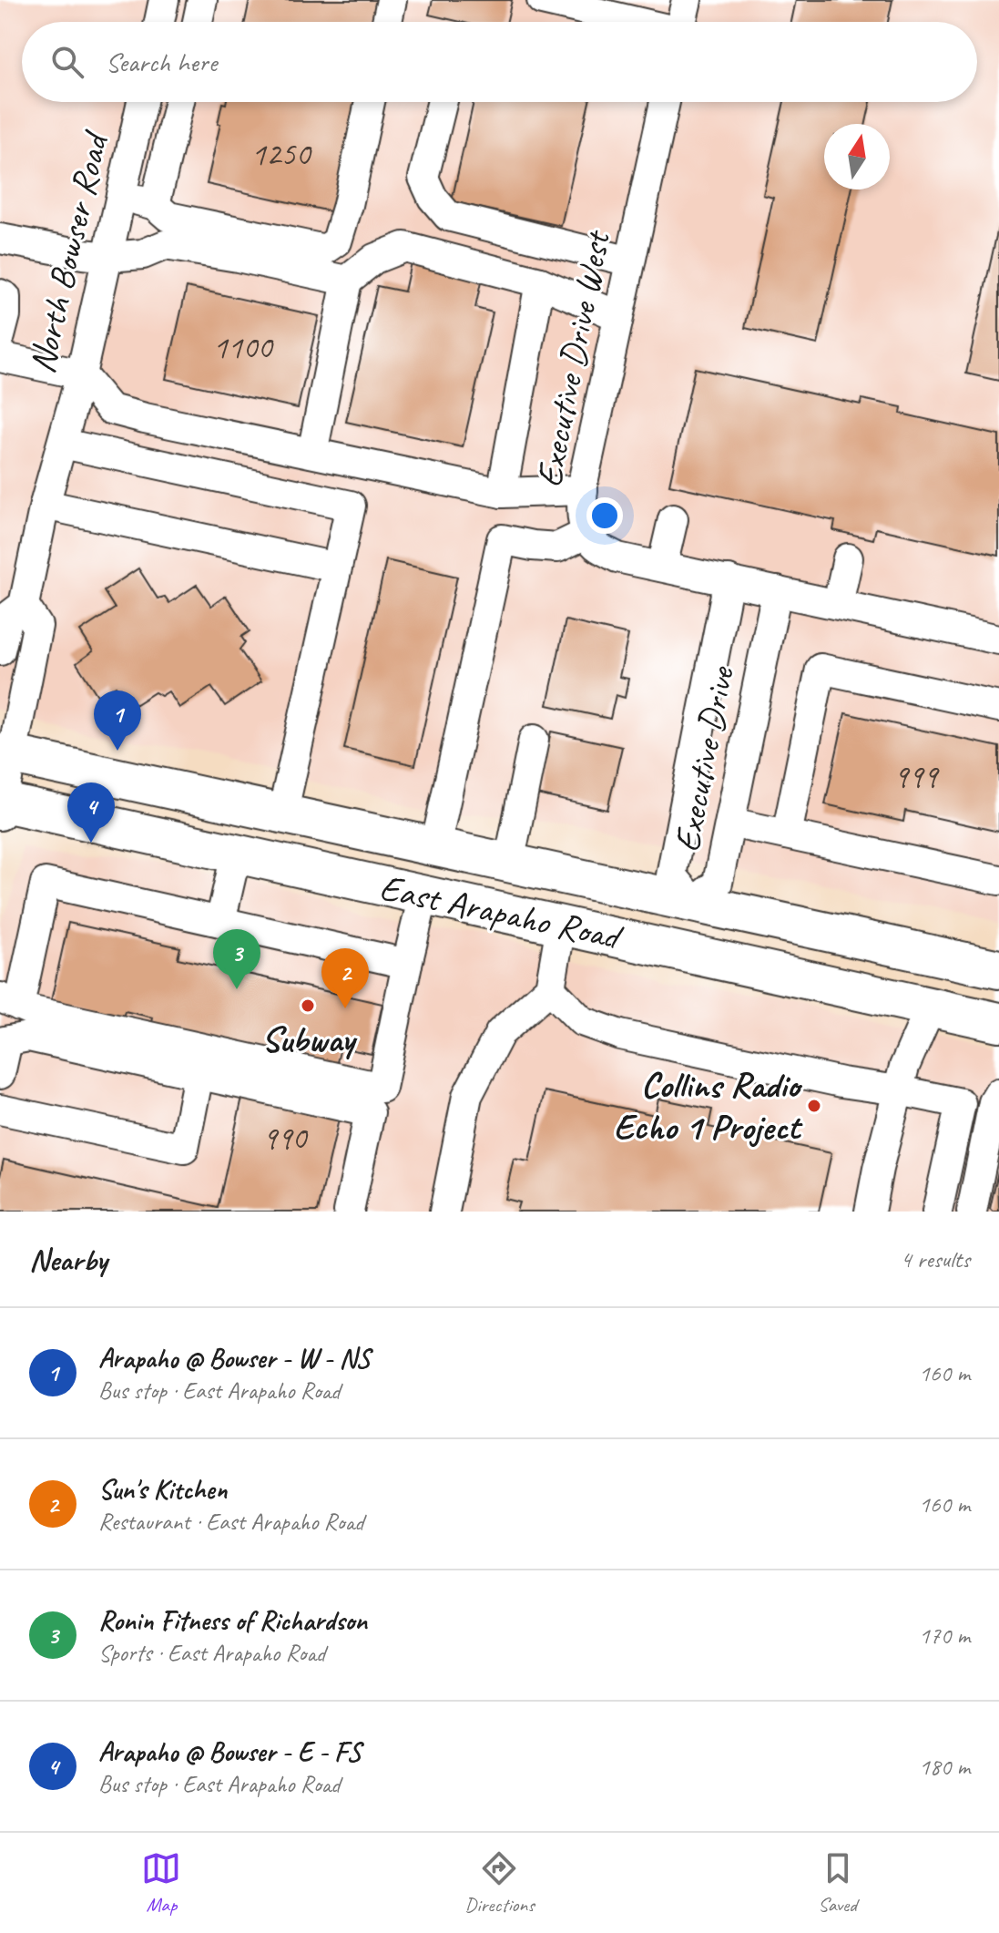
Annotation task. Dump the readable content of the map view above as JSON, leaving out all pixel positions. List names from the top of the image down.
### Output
{
  "streets": {
    "main road": ["East Arapaho Road"],
    "street": ["North Bowser Road", "Executive Drive West", "Executive Drive"]
  },
  "crossings": [
    ["Executive Drive West", "Executive Drive"],
    ["Executive Drive", "East Arapaho Road"]
  ],
  "places": ["Subway", "Collins Radio Echo 1 Project"],
  "house_numbers": [
    "1250",
    "1100",
    "999",
    "990"
  ],
  "north": "top",
  "page": {
    "search": "Search here",
    "pins": [
      "1",
      "4",
      "3",
      "2"
    ],
    "heading": ["Nearby", "4 results"],
    "list": [
      {
        "mark": "1",
        "name": "Arapaho @ Bowser - W - NS",
        "note": "Bus stop · East Arapaho Road",
        "value": "160 m"
      },
      {
        "mark": "2",
        "name": "Sun's Kitchen",
        "note": "Restaurant · East Arapaho Road",
        "value": "160 m"
      },
      {
        "mark": "3",
        "name": "Ronin Fitness of Richardson",
        "note": "Sports · East Arapaho Road",
        "value": "170 m"
      },
      {
        "mark": "4",
        "name": "Arapaho @ Bowser - E - FS",
        "note": "Bus stop · East Arapaho Road",
        "value": "180 m"
      }
    ],
    "nav": ["Map", "Directions", "Saved"]
  }
}
